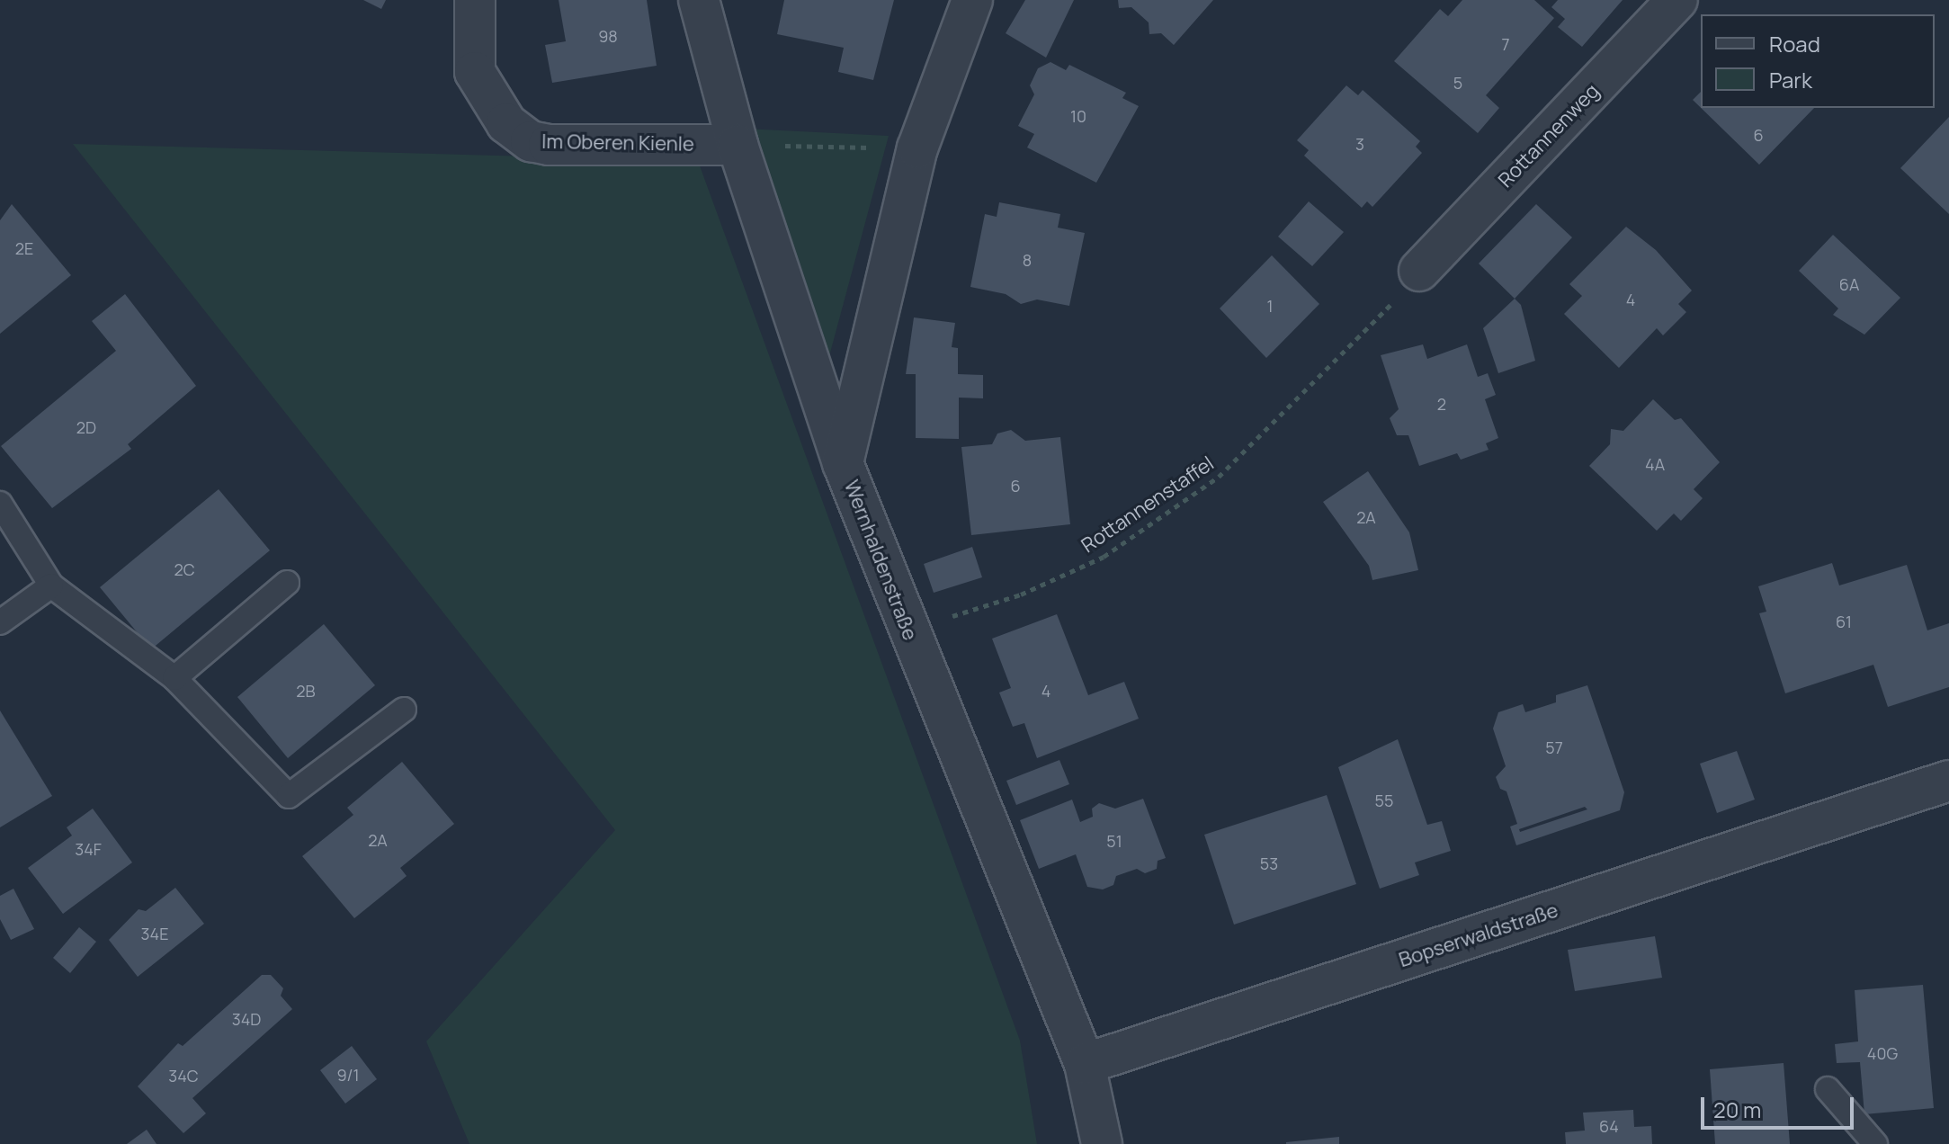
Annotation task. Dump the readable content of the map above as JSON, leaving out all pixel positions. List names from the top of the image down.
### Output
{
  "streets": {
    "street": [
      "Rottannenweg",
      "Im Oberen Kienle",
      "Wernhaldenstraße",
      "Bopserwaldstraße"
    ],
    "path": ["Rottannenstaffel"]
  },
  "crossings": [
    ["Rottannenweg", "Rottannenstaffel"],
    ["Rottannenstaffel", "Wernhaldenstraße"],
    ["Wernhaldenstraße", "Bopserwaldstraße"]
  ],
  "house_numbers": [
    "98",
    "7",
    "5",
    "10",
    "6",
    "3",
    "2E",
    "8",
    "6A",
    "4",
    "1",
    "2",
    "2D",
    "4A",
    "6",
    "2A",
    "2C",
    "61",
    "2B",
    "4",
    "57",
    "55",
    "2A",
    "51",
    "34F",
    "53",
    "34E",
    "34D",
    "40G",
    "9/1",
    "34C",
    "64"
  ],
  "legend": ["Road", "Park"],
  "scale_bar": "20 m"
}
